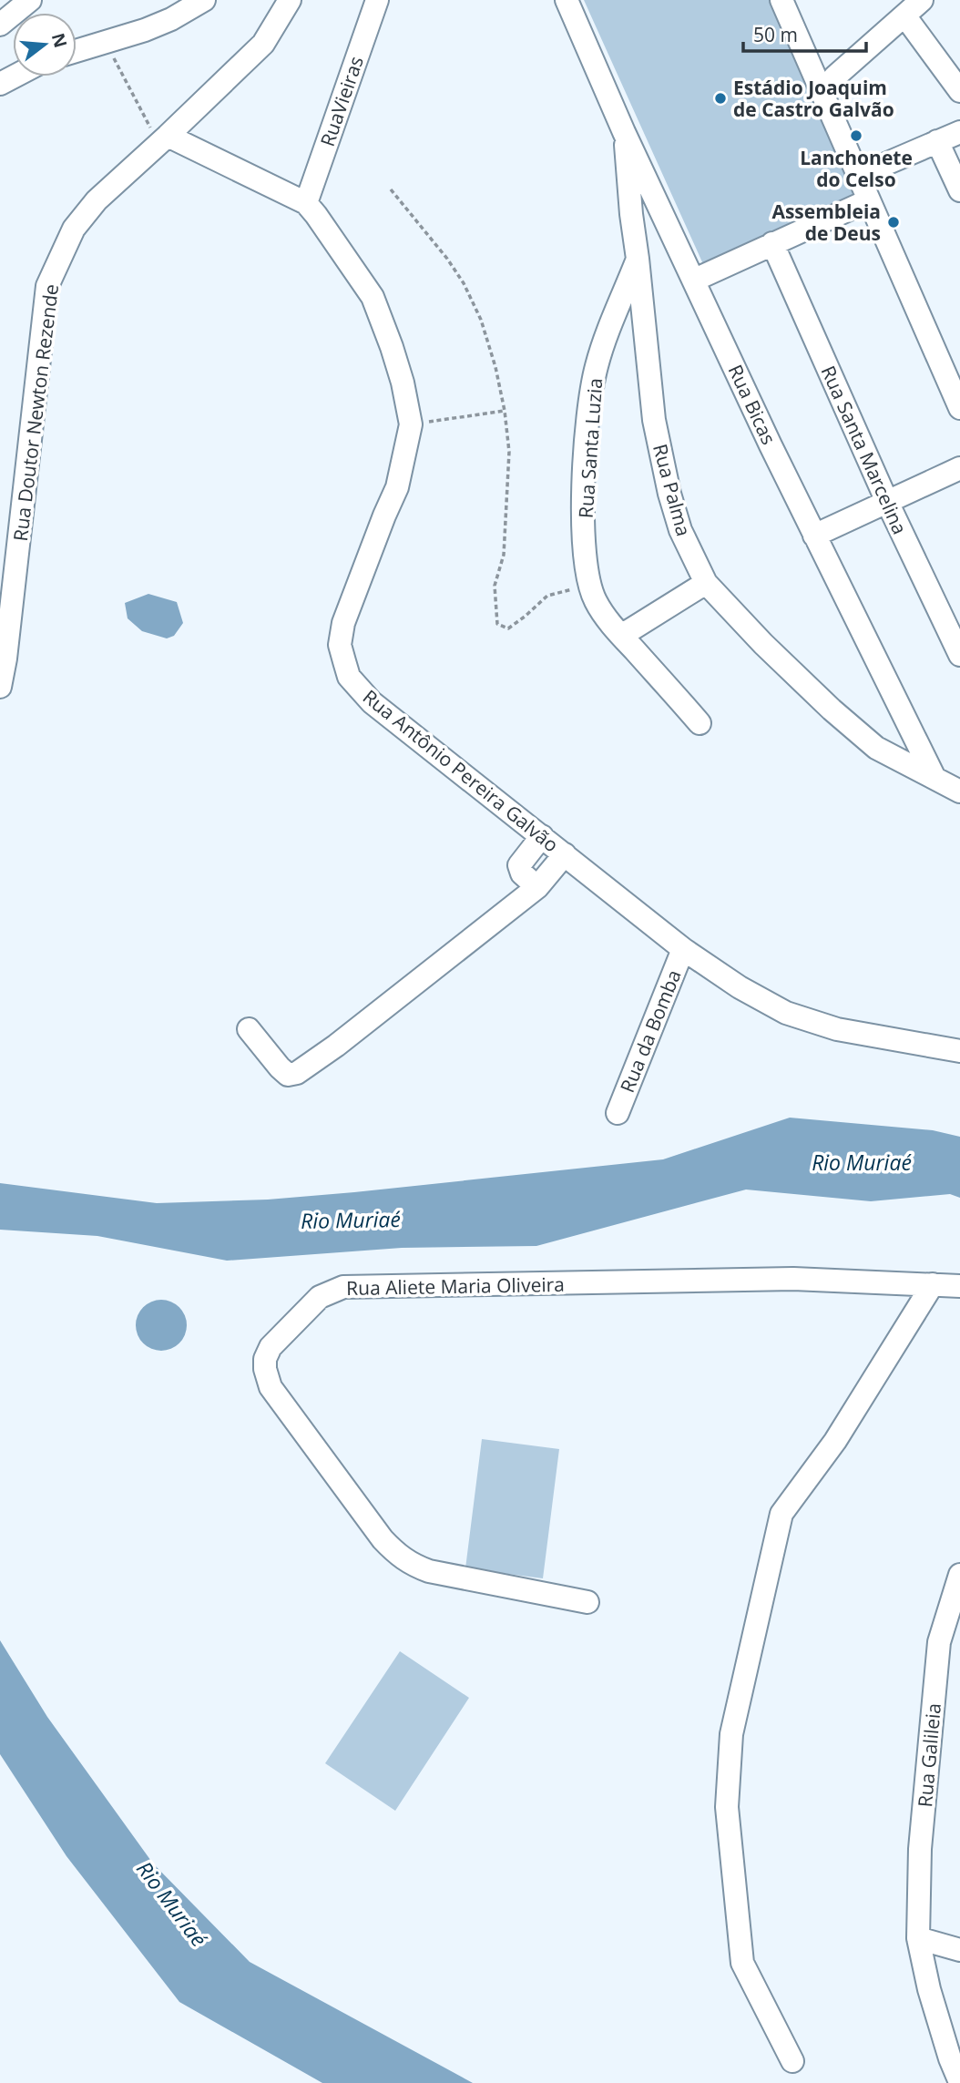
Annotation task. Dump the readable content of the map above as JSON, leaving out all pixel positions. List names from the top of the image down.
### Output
{
  "streets": {
    "street": [
      "RuaVieiras",
      "Rua Bicas",
      "Rua Doutor Newton Rezende",
      "Rua Santa Luzia",
      "Rua Santa Marcelina",
      "Rua Palma",
      "Rua Antônio Pereira Galvão",
      "Rua da Bomba",
      "Rua Aliete Maria Oliveira",
      "Rua Galileia"
    ]
  },
  "crossings": [
    ["RuaVieiras", "Rua Antônio Pereira Galvão"],
    ["Rua Bicas", "Rua Palma"],
    ["Rua Doutor Newton Rezende", "Rua Antônio Pereira Galvão"],
    ["Rua Santa Luzia", "Rua Palma"],
    ["Rua Antônio Pereira Galvão", "Rua da Bomba"]
  ],
  "water": ["Rio Muriaé"],
  "places": ["Estádio Joaquim de Castro Galvão", "Lanchonete do Celso", "Assembleia de Deus"],
  "scale_bar": "50 m",
  "north": "right"
}
